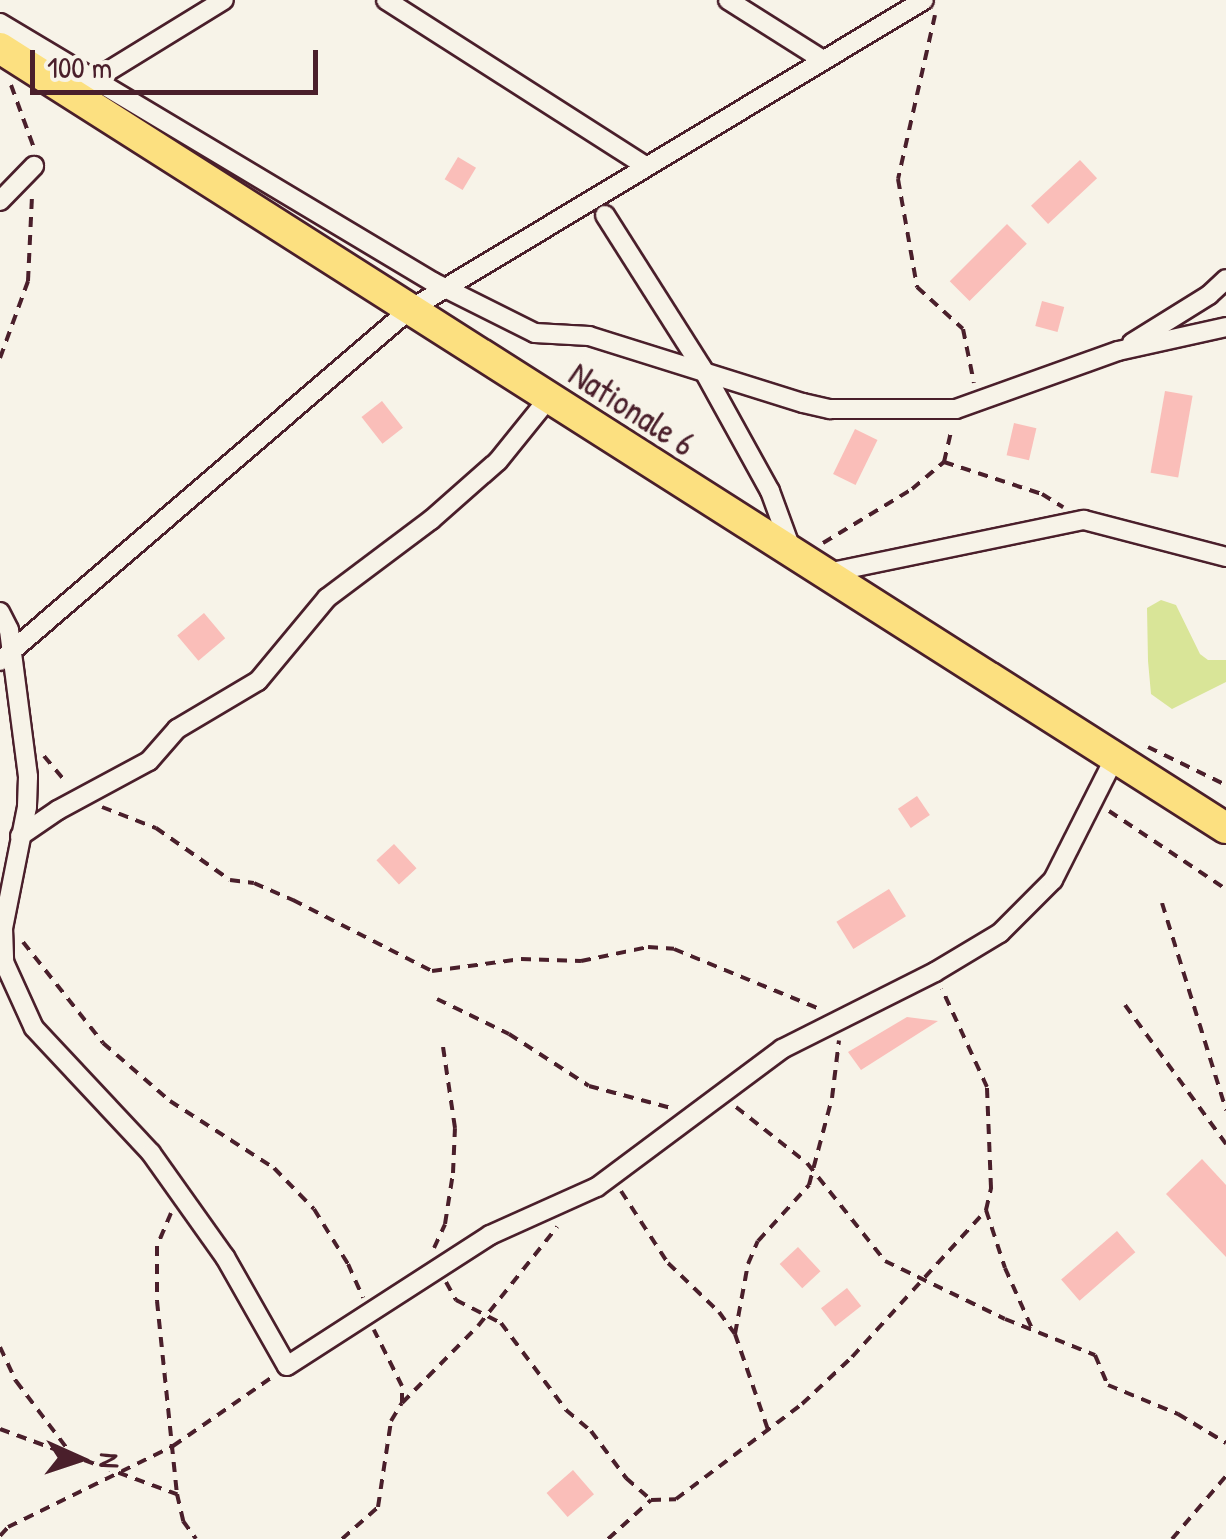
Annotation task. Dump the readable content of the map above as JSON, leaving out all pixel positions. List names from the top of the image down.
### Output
{
  "streets": {
    "main road": ["Nationale 6"]
  },
  "scale_bar": "100 m",
  "north": "right"
}
